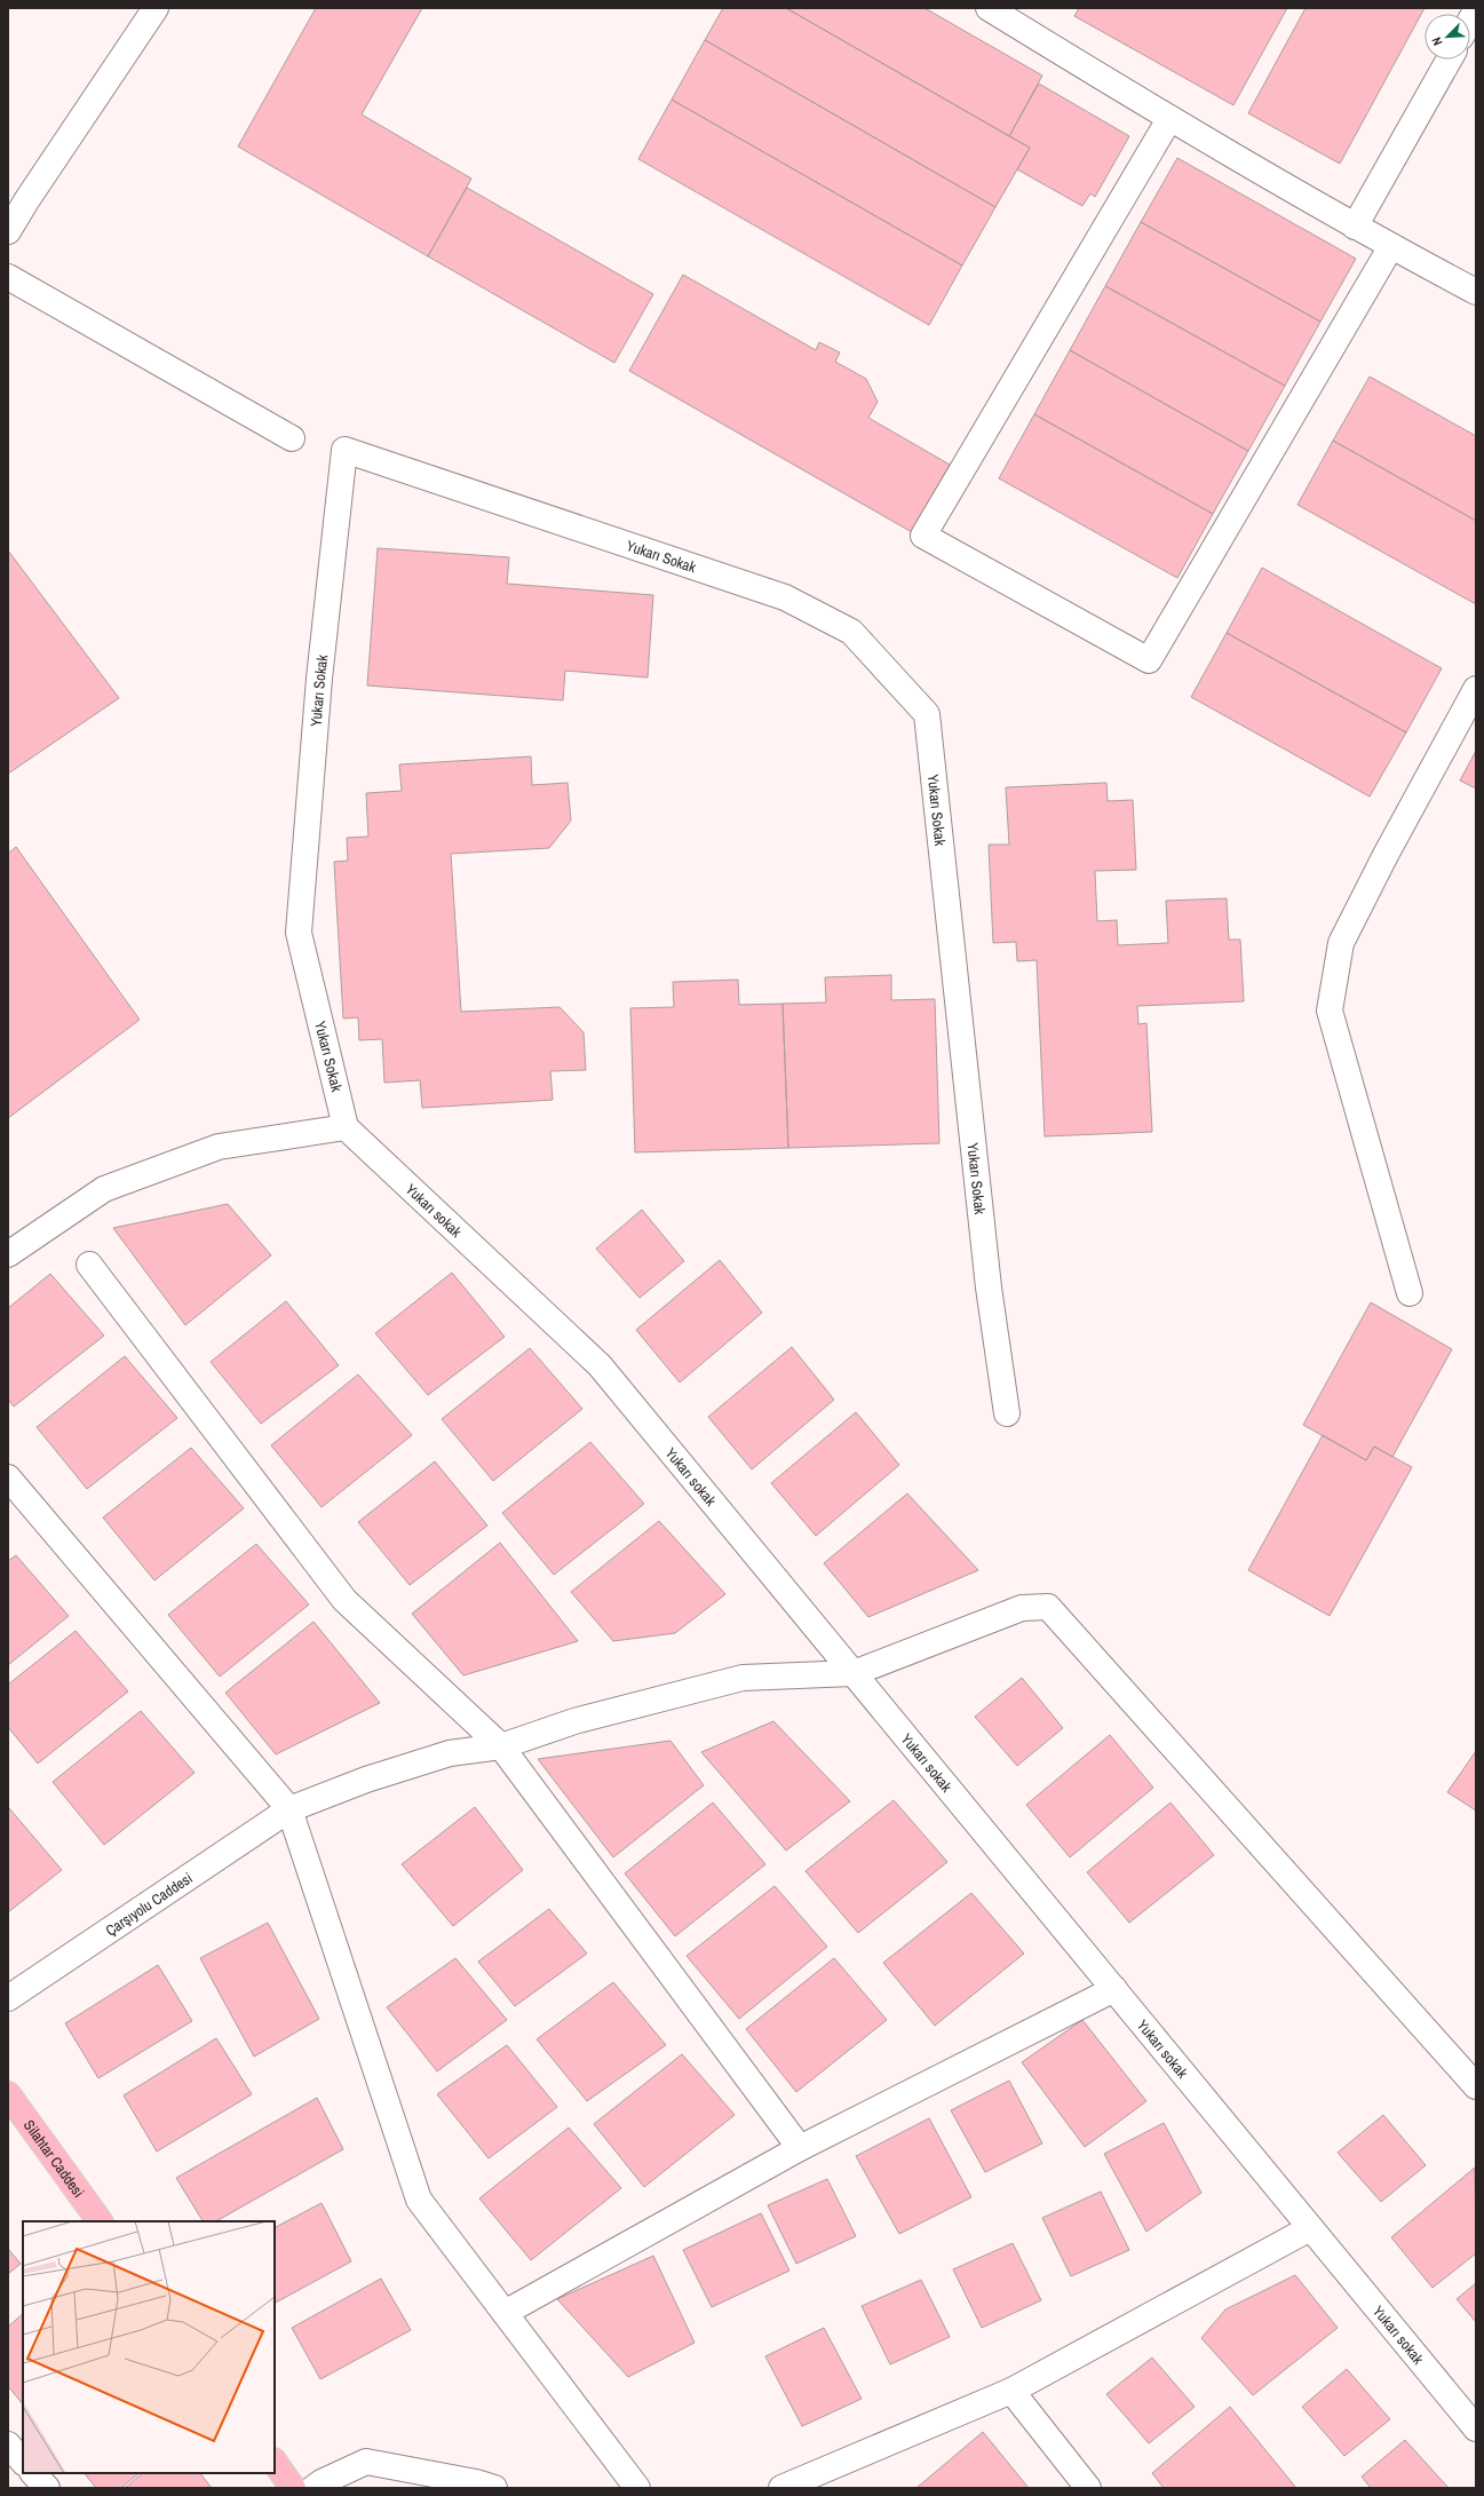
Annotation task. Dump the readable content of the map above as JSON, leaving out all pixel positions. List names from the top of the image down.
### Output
{
  "streets": {
    "main road": ["Silahtar Caddesi"],
    "street": ["Yukarı Sokak", "Yukarı sokak", "Çarşıyolu Caddesi"]
  },
  "crossings": [
    ["Yukarı Sokak", "Yukarı sokak"],
    ["Yukarı sokak", "Çarşıyolu Caddesi"]
  ],
  "north": "bottom left"
}
